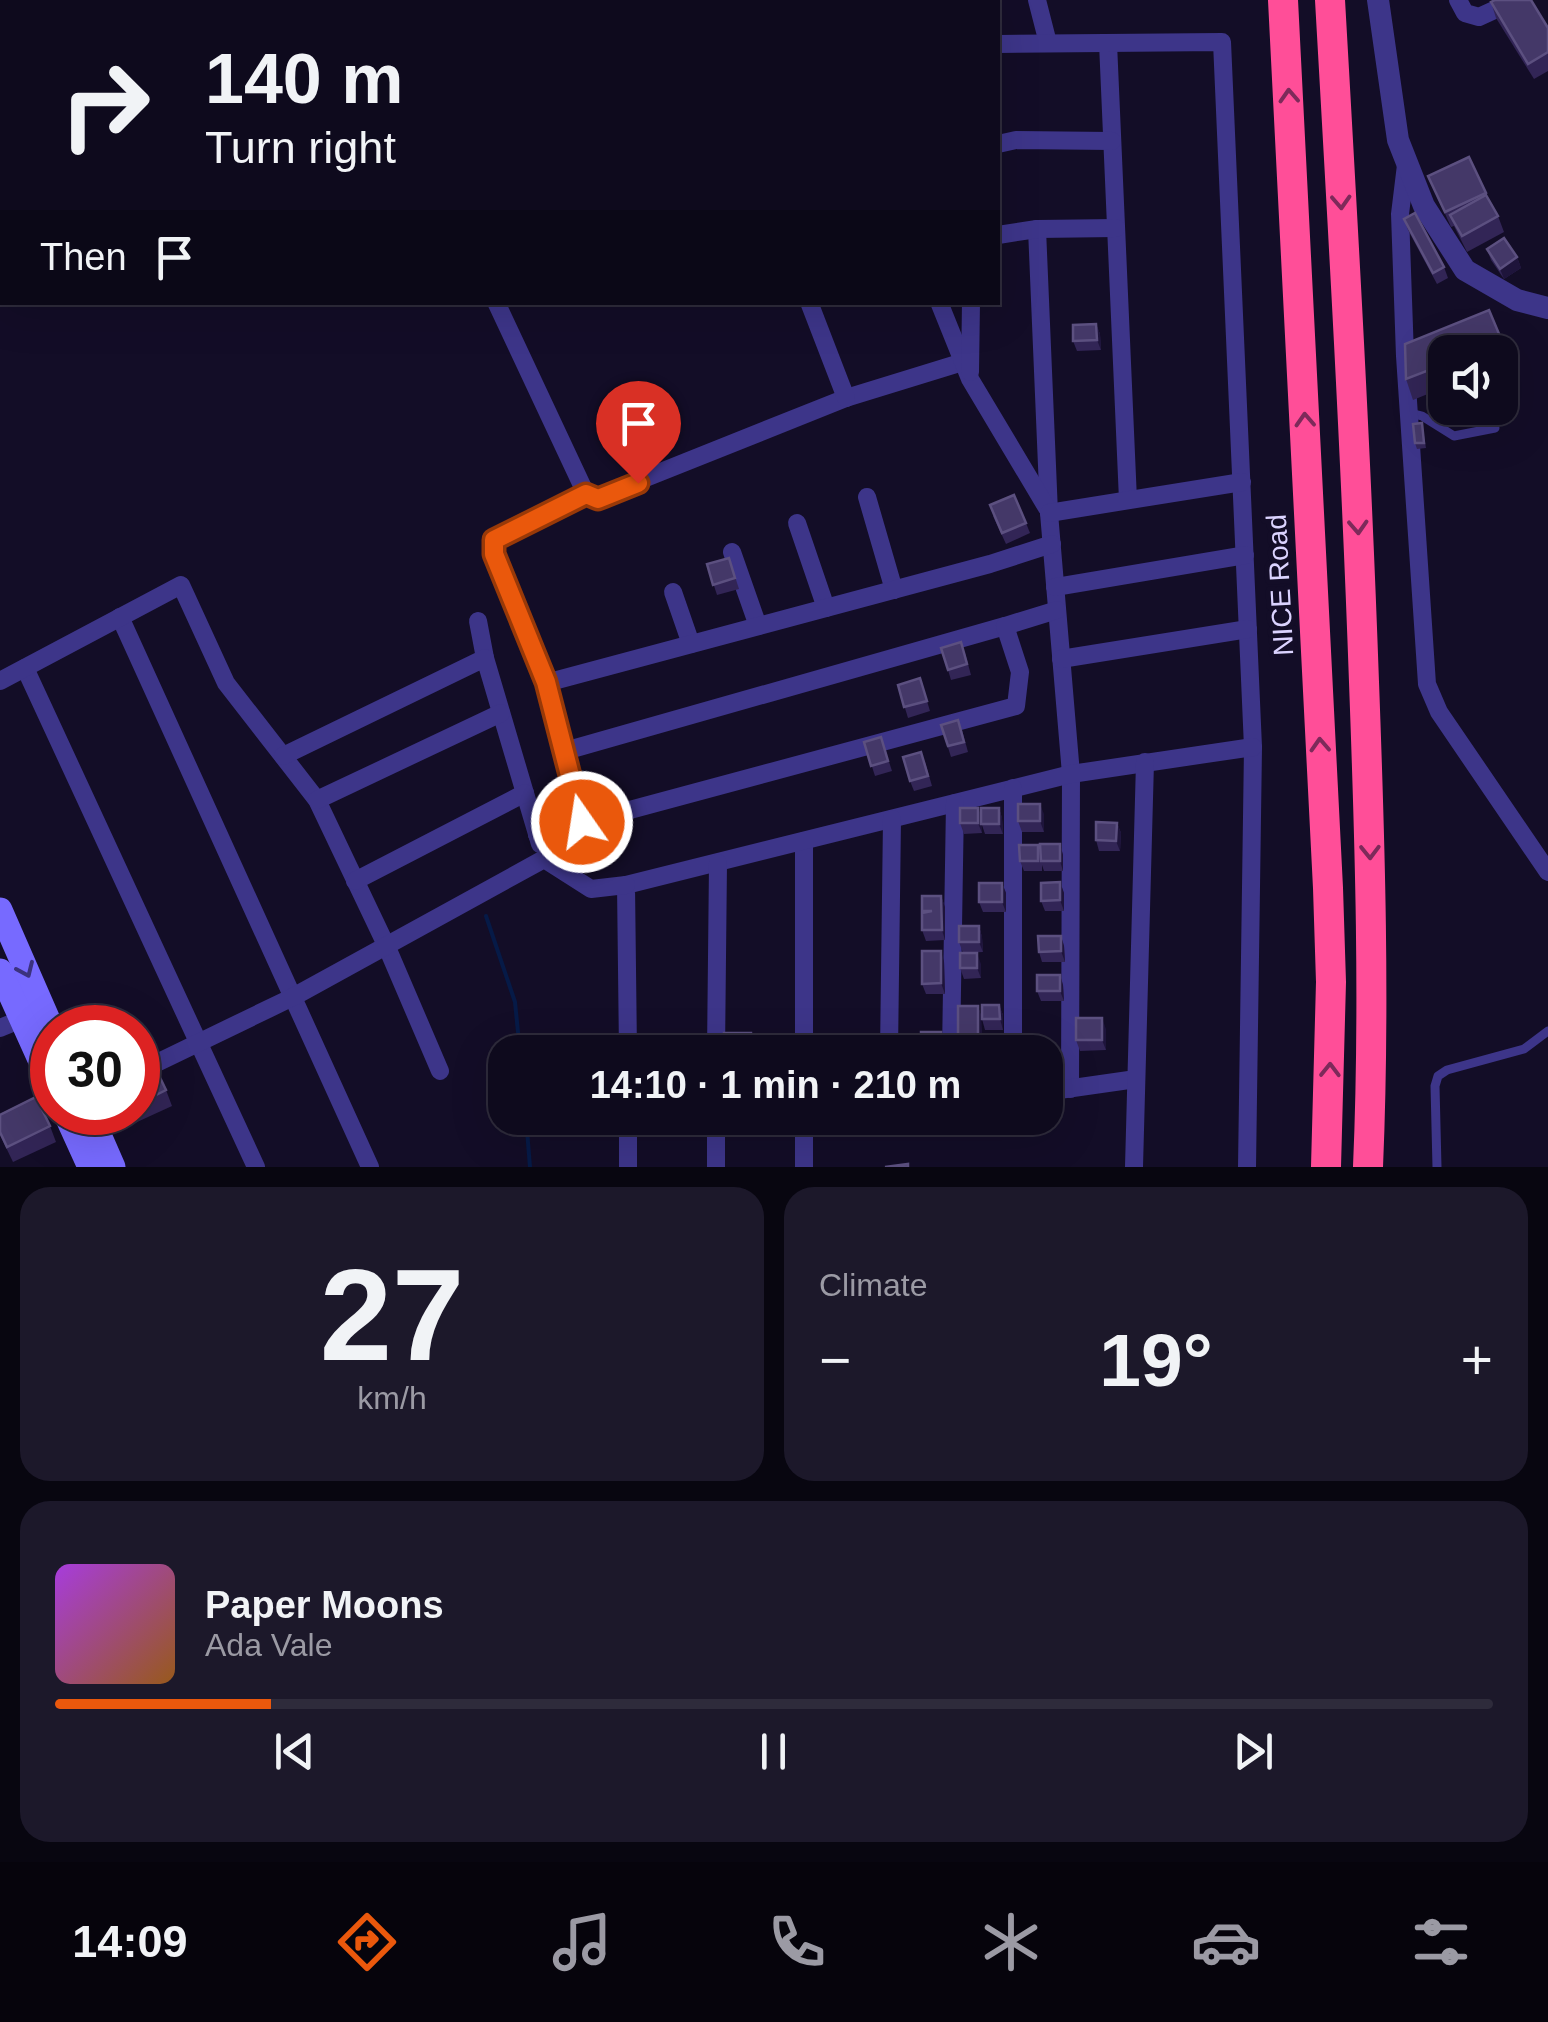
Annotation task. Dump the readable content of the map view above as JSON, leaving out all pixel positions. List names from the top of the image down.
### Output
{
  "streets": {
    "highway": ["NICE Road"]
  },
  "page": {
    "turn": ["140 m", "Turn right"],
    "then": "Then",
    "limit": "30",
    "trip": "14:10 · 1 min · 210 m",
    "tile": [
      ["27", "km/h"],
      "Climate"
    ],
    "heat": ["−", "19°", "+"],
    "song": ["Paper Moons", "Ada Vale"],
    "tabs": "14:09"
  }
}
